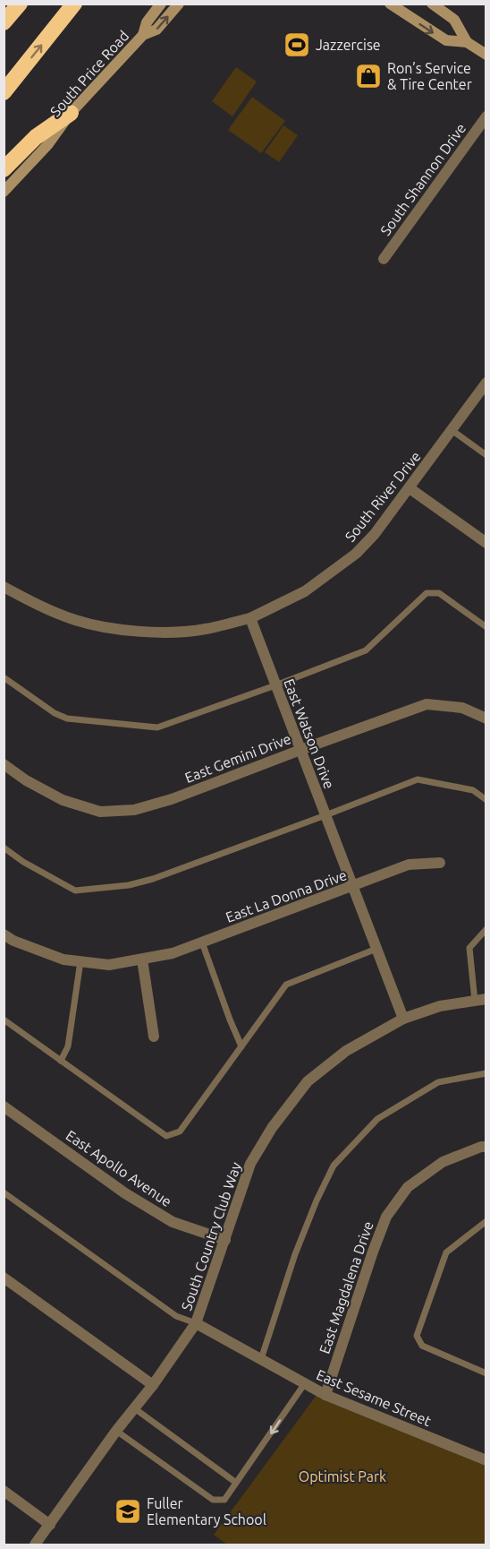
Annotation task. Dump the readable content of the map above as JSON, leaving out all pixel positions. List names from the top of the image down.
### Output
{
  "streets": {
    "main road": ["South Price Road"],
    "street": [
      "South Shannon Drive",
      "South River Drive",
      "East Watson Drive",
      "East Gemini Drive",
      "East La Donna Drive",
      "East Apollo Avenue",
      "South Country Club Way",
      "East Magdalena Drive",
      "East Sesame Street"
    ]
  },
  "crossings": [
    ["South River Drive", "East Watson Drive"],
    ["East Watson Drive", "East Gemini Drive"],
    ["East Watson Drive", "East La Donna Drive"],
    ["East Watson Drive", "South Country Club Way"],
    ["East Apollo Avenue", "South Country Club Way"],
    ["South Country Club Way", "East Sesame Street"],
    ["East Magdalena Drive", "East Sesame Street"]
  ],
  "parks": ["Optimist Park"],
  "places": {
    "sports": ["Jazzercise"],
    "shop": ["Ron’s Service & Tire Center"],
    "school or university": ["Fuller Elementary School"]
  }
}
